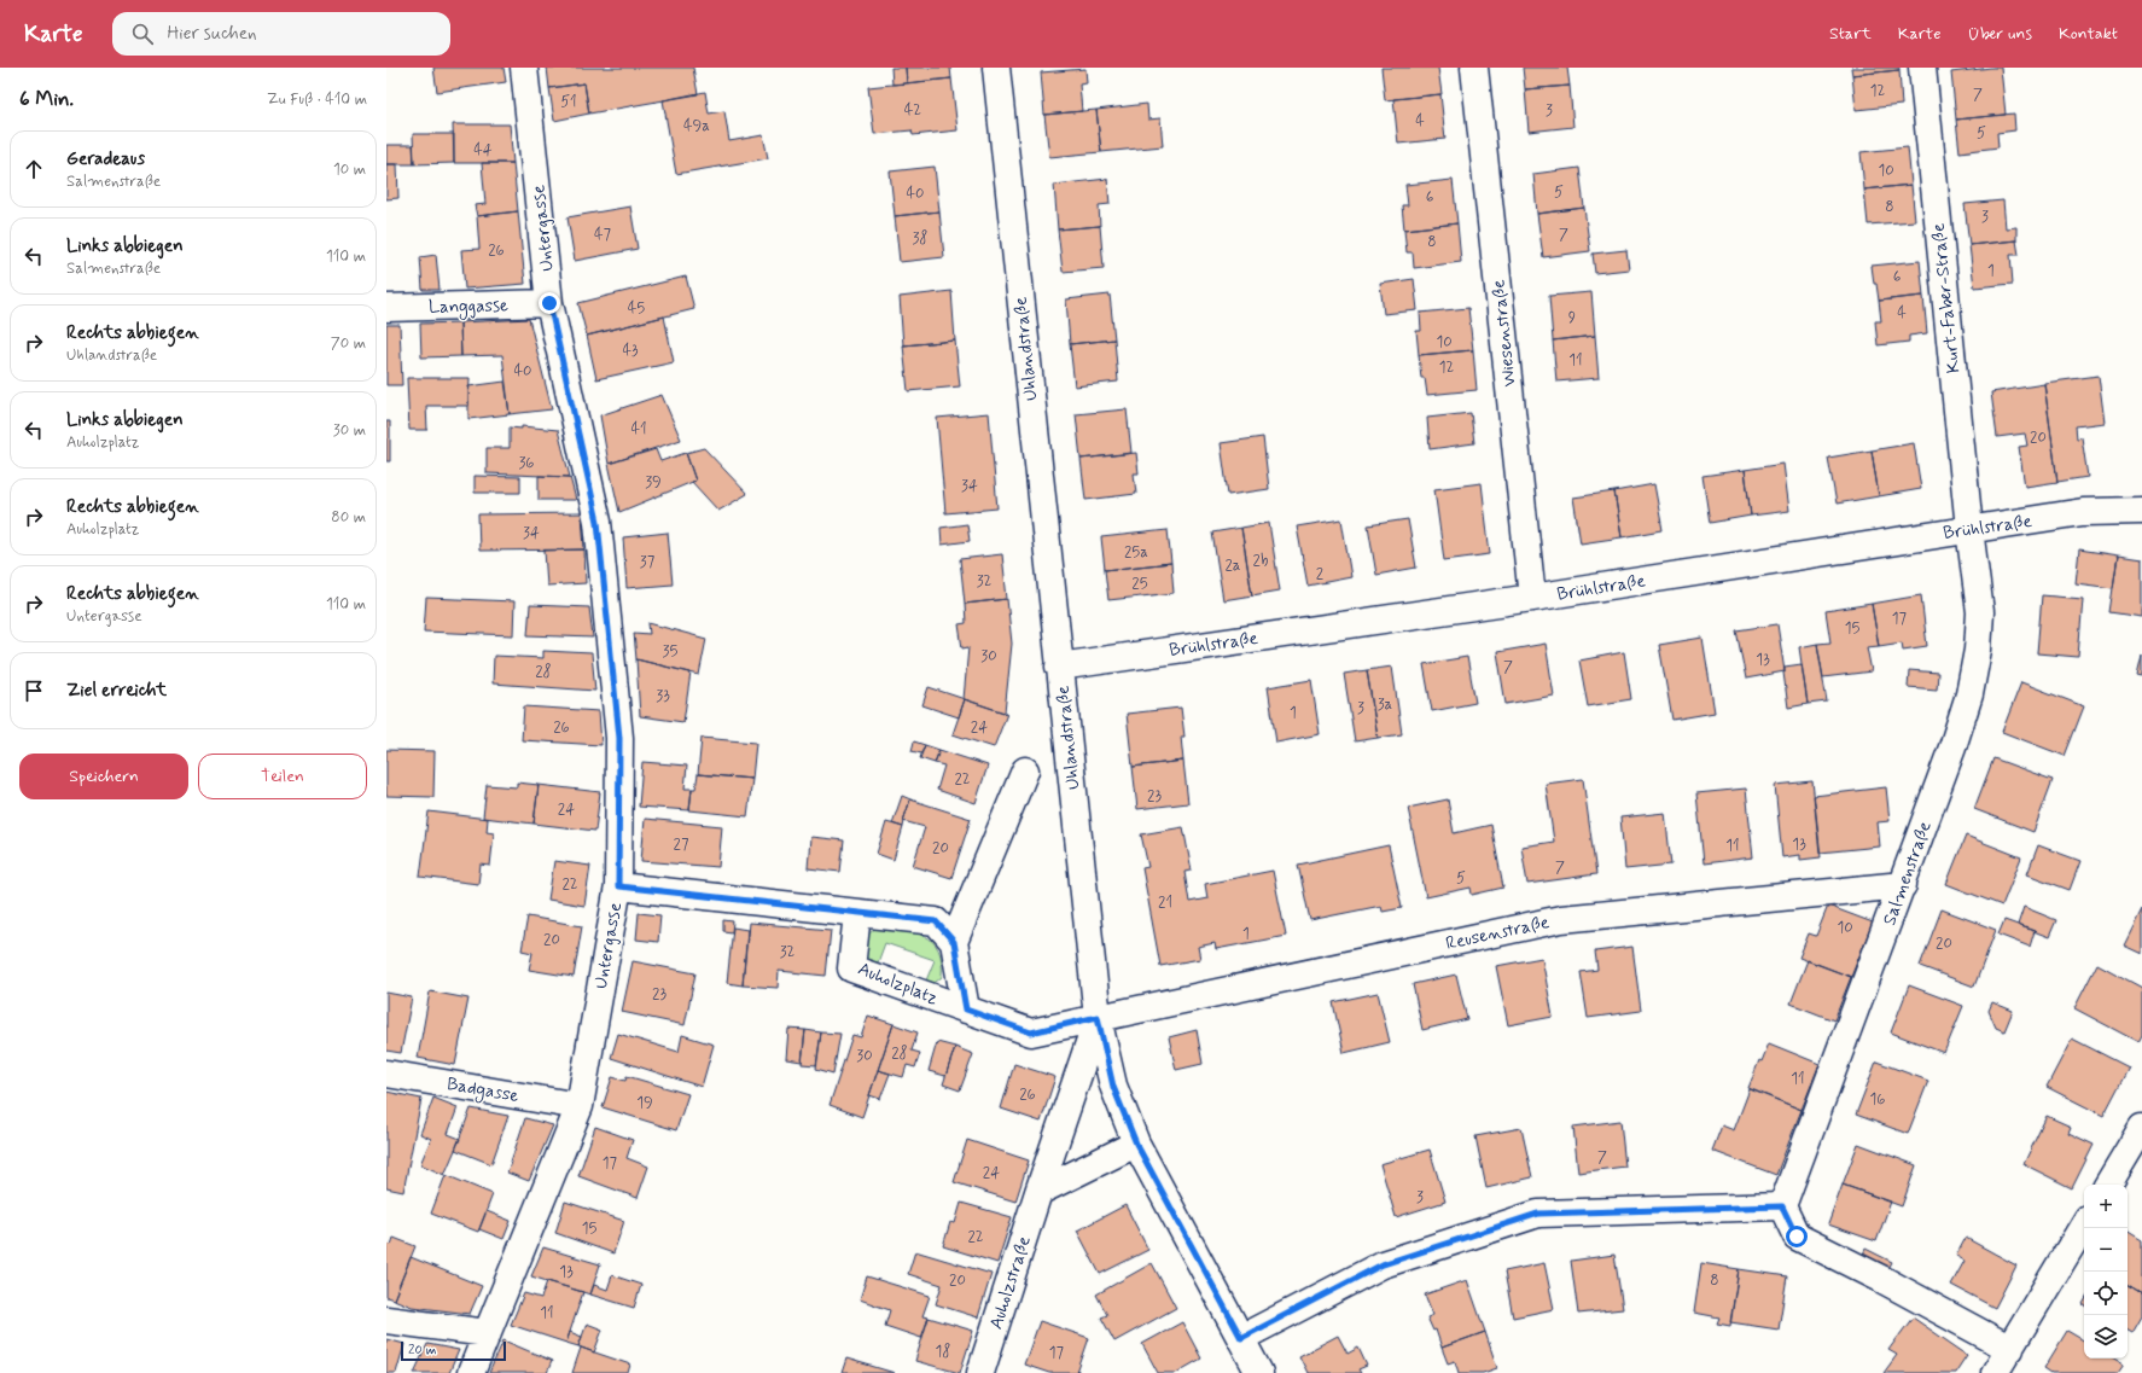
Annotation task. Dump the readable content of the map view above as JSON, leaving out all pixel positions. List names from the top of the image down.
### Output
{
  "streets": {
    "street": [
      "Untergasse",
      "Kurt-Faber-Straße",
      "Langgasse",
      "Wiesenstraße",
      "Uhlandstraße",
      "Brühlstraße",
      "Salmenstraße",
      "Reusenstraße",
      "Auholzplatz",
      "Badgasse",
      "Auholzstraße"
    ]
  },
  "crossings": [
    ["Untergasse", "Langgasse"],
    ["Untergasse", "Badgasse"],
    ["Kurt-Faber-Straße", "Brühlstraße"],
    ["Kurt-Faber-Straße", "Salmenstraße"],
    ["Wiesenstraße", "Brühlstraße"],
    ["Uhlandstraße", "Brühlstraße"],
    ["Uhlandstraße", "Reusenstraße"],
    ["Uhlandstraße", "Auholzplatz"],
    ["Uhlandstraße", "Auholzstraße"],
    ["Brühlstraße", "Salmenstraße"],
    ["Salmenstraße", "Reusenstraße"],
    ["Reusenstraße", "Auholzplatz"],
    ["Reusenstraße", "Auholzstraße"],
    ["Auholzplatz", "Auholzstraße"]
  ],
  "house_numbers": [
    "12",
    "7",
    "51",
    "42",
    "3",
    "4",
    "49a",
    "5",
    "44",
    "10",
    "5",
    "40",
    "6",
    "8",
    "3",
    "47",
    "7",
    "38",
    "8",
    "26",
    "1",
    "6",
    "45",
    "4",
    "9",
    "10",
    "43",
    "11",
    "12",
    "40",
    "41",
    "20",
    "36",
    "39",
    "34",
    "34",
    "25a",
    "2b",
    "37",
    "2a",
    "2",
    "32",
    "25",
    "17",
    "15",
    "35",
    "30",
    "13",
    "7",
    "28",
    "33",
    "3a",
    "3",
    "1",
    "26",
    "24",
    "22",
    "23",
    "24",
    "27",
    "13",
    "11",
    "20",
    "7",
    "5",
    "22",
    "21",
    "10",
    "1",
    "20",
    "20",
    "32",
    "23",
    "28",
    "30",
    "11",
    "26",
    "16",
    "19",
    "7",
    "17",
    "24",
    "3",
    "15",
    "22",
    "13",
    "20",
    "8",
    "11",
    "18",
    "17"
  ],
  "scale_bar": "20 m",
  "page": {
    "header": "Karte",
    "search": "Hier suchen",
    "nav": [
      "Start",
      "Karte",
      "Über uns",
      "Kontakt"
    ],
    "heading": ["6 Min.", "Zu Fuß · 410 m"],
    "list": [
      ["Geradeaus", "Salmenstraße", "10 m"],
      ["Links abbiegen", "Salmenstraße", "110 m"],
      ["Rechts abbiegen", "Uhlandstraße", "70 m"],
      ["Links abbiegen", "Auholzplatz", "30 m"],
      ["Rechts abbiegen", "Auholzplatz", "80 m"],
      ["Rechts abbiegen", "Untergasse", "110 m"],
      "Ziel erreicht"
    ],
    "buttons": ["Speichern", "Teilen"],
    "map_buttons": ["+", "−"],
    "scale": "20 m"
  }
}
